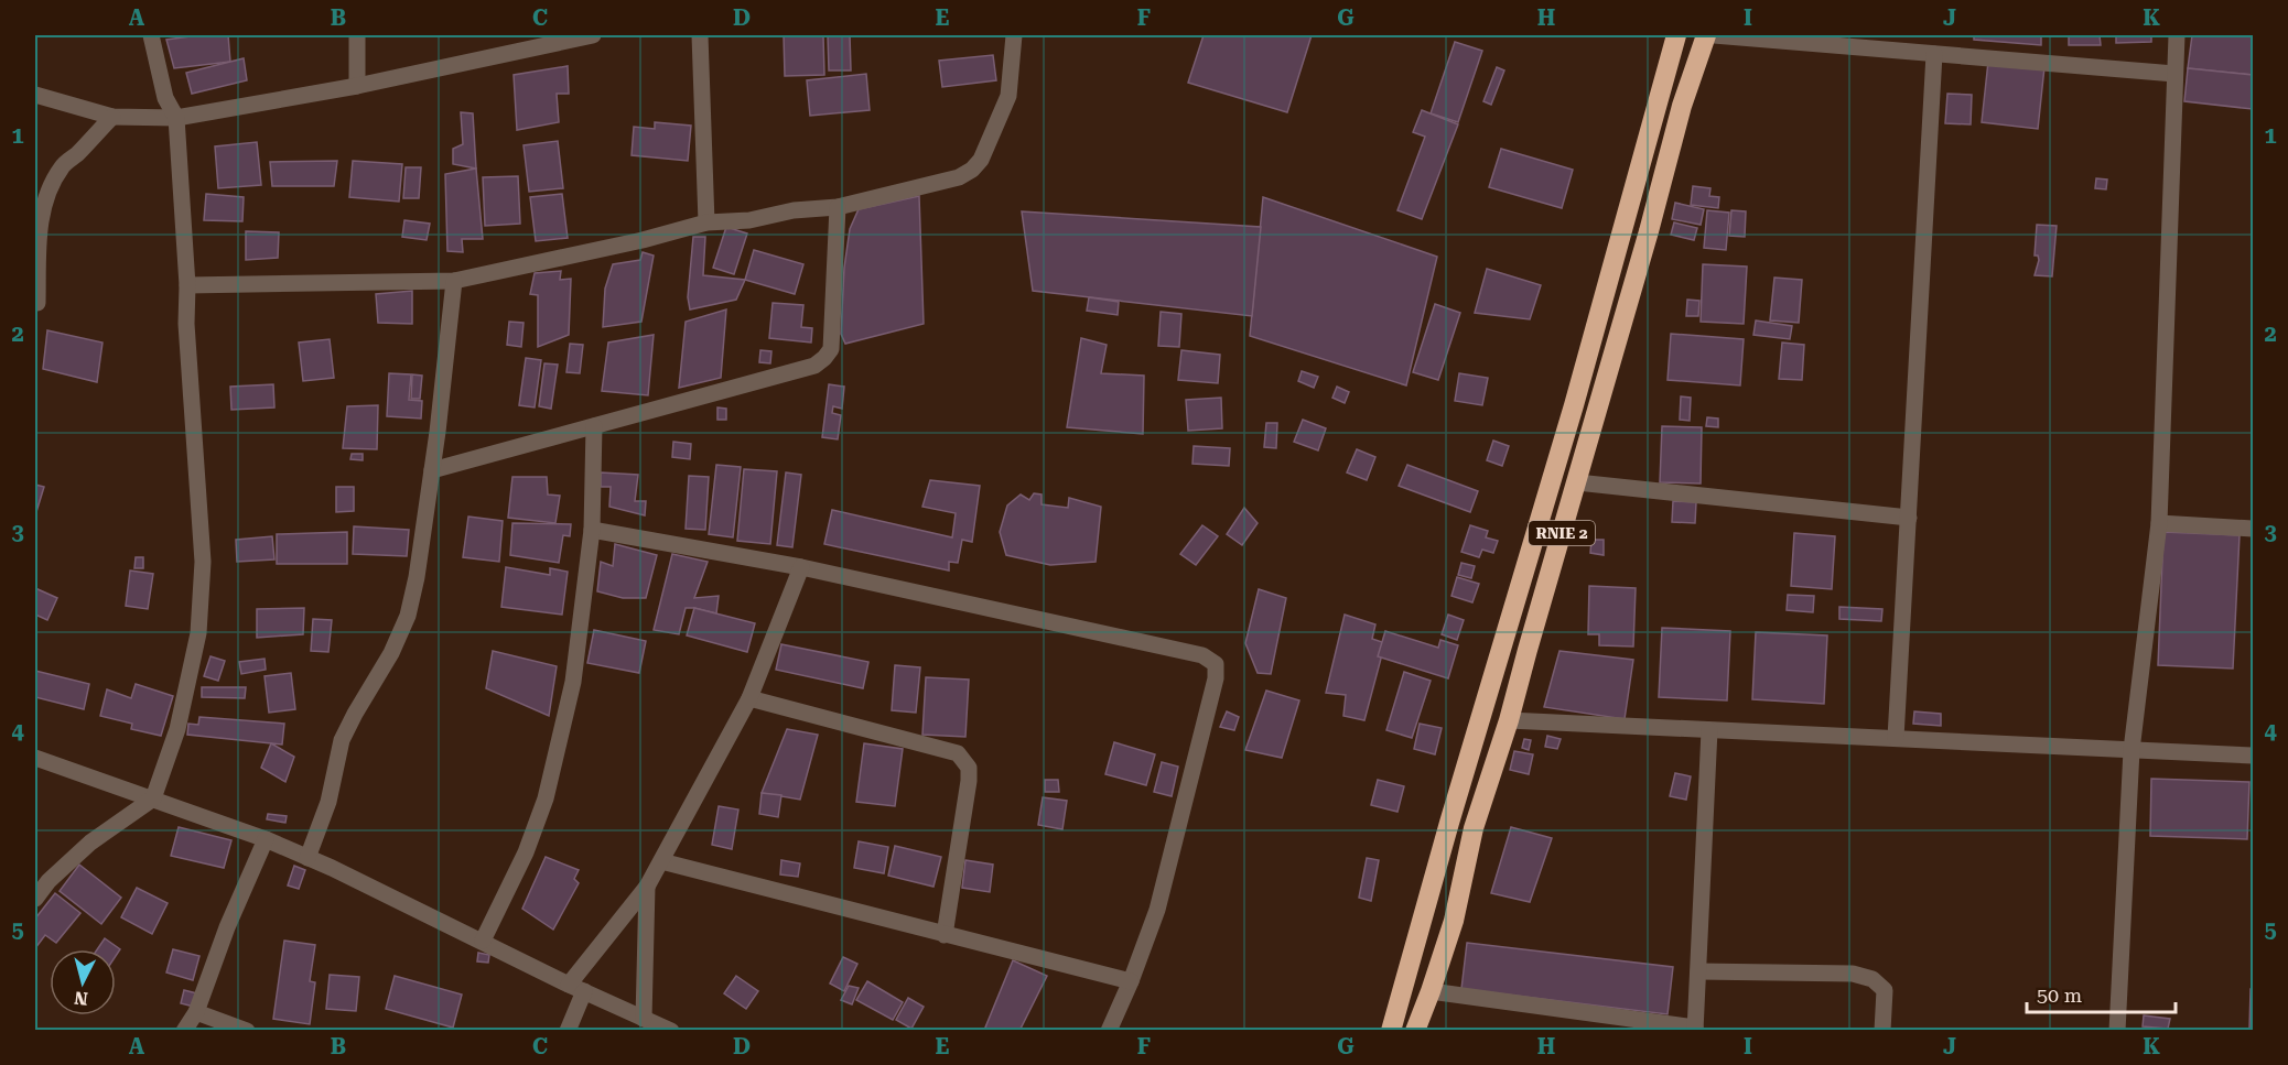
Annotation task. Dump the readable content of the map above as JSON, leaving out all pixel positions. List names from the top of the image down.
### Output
{
  "streets": {
    "highway": ["RNIE 2"]
  },
  "scale_bar": "50 m",
  "north": "bottom",
  "grid": {
    "columns": [
      "A",
      "B",
      "C",
      "D",
      "E",
      "F",
      "G",
      "H",
      "I",
      "J",
      "K"
    ],
    "rows": [
      "1",
      "2",
      "3",
      "4",
      "5"
    ]
  }
}
